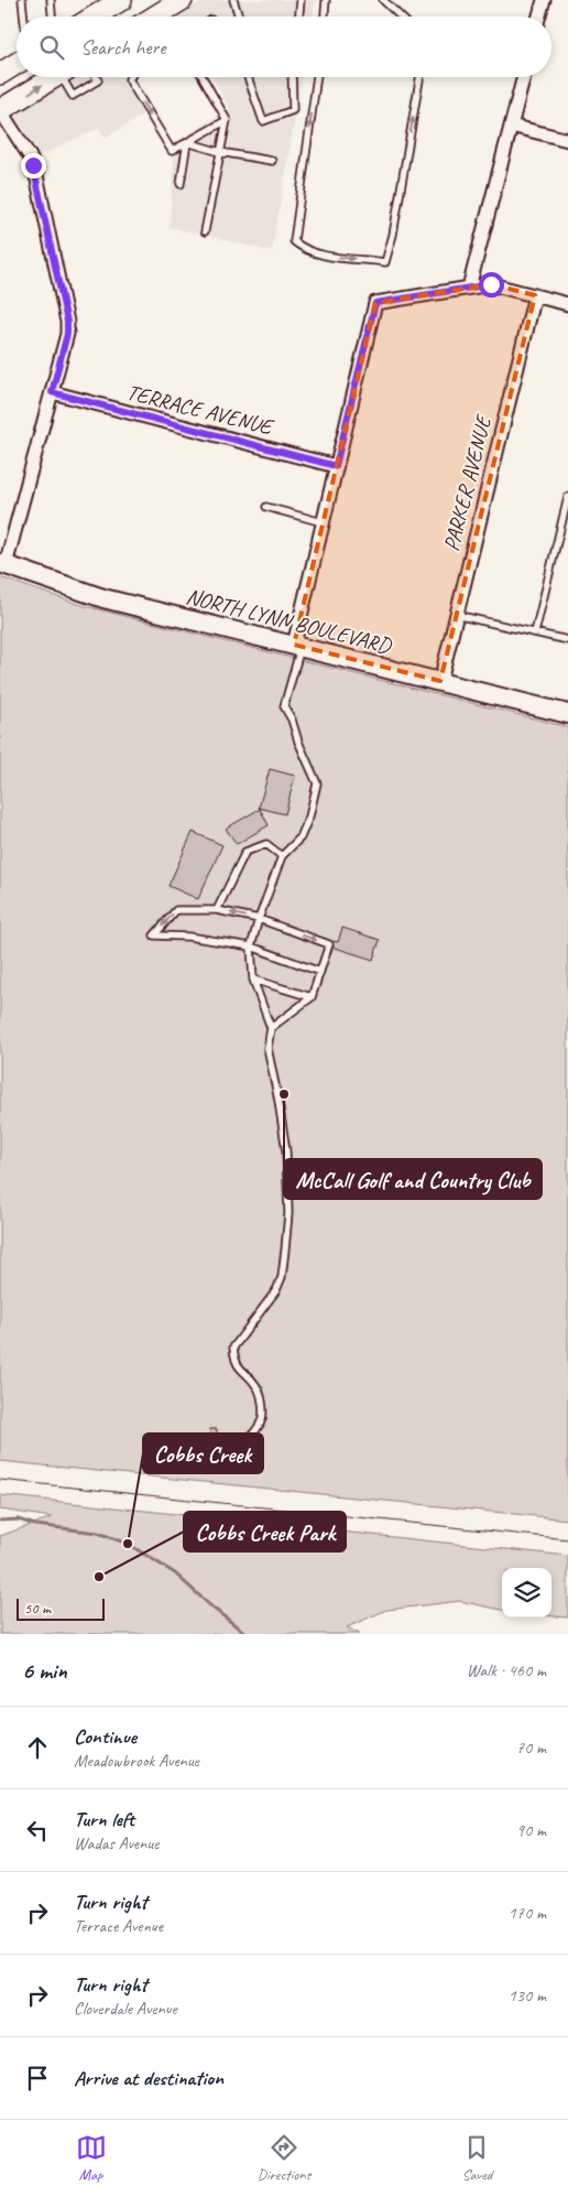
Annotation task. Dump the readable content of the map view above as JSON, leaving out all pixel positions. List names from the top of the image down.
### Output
{
  "streets": {
    "street": ["TERRACE AVENUE", "PARKER AVENUE", "NORTH LYNN BOULEVARD"]
  },
  "crossings": [
    ["PARKER AVENUE", "NORTH LYNN BOULEVARD"]
  ],
  "places": ["McCall Golf and Country Club", "Cobbs Creek", "Cobbs Creek Park"],
  "scale_bar": "50 m",
  "page": {
    "search": "Search here",
    "scale": "50 m",
    "heading": ["6 min", "Walk · 460 m"],
    "list": [
      ["Continue", "Meadowbrook Avenue", "70 m"],
      ["Turn left", "Wadas Avenue", "90 m"],
      ["Turn right", "Terrace Avenue", "170 m"],
      ["Turn right", "Cloverdale Avenue", "130 m"],
      "Arrive at destination"
    ],
    "nav": ["Map", "Directions", "Saved"]
  }
}
